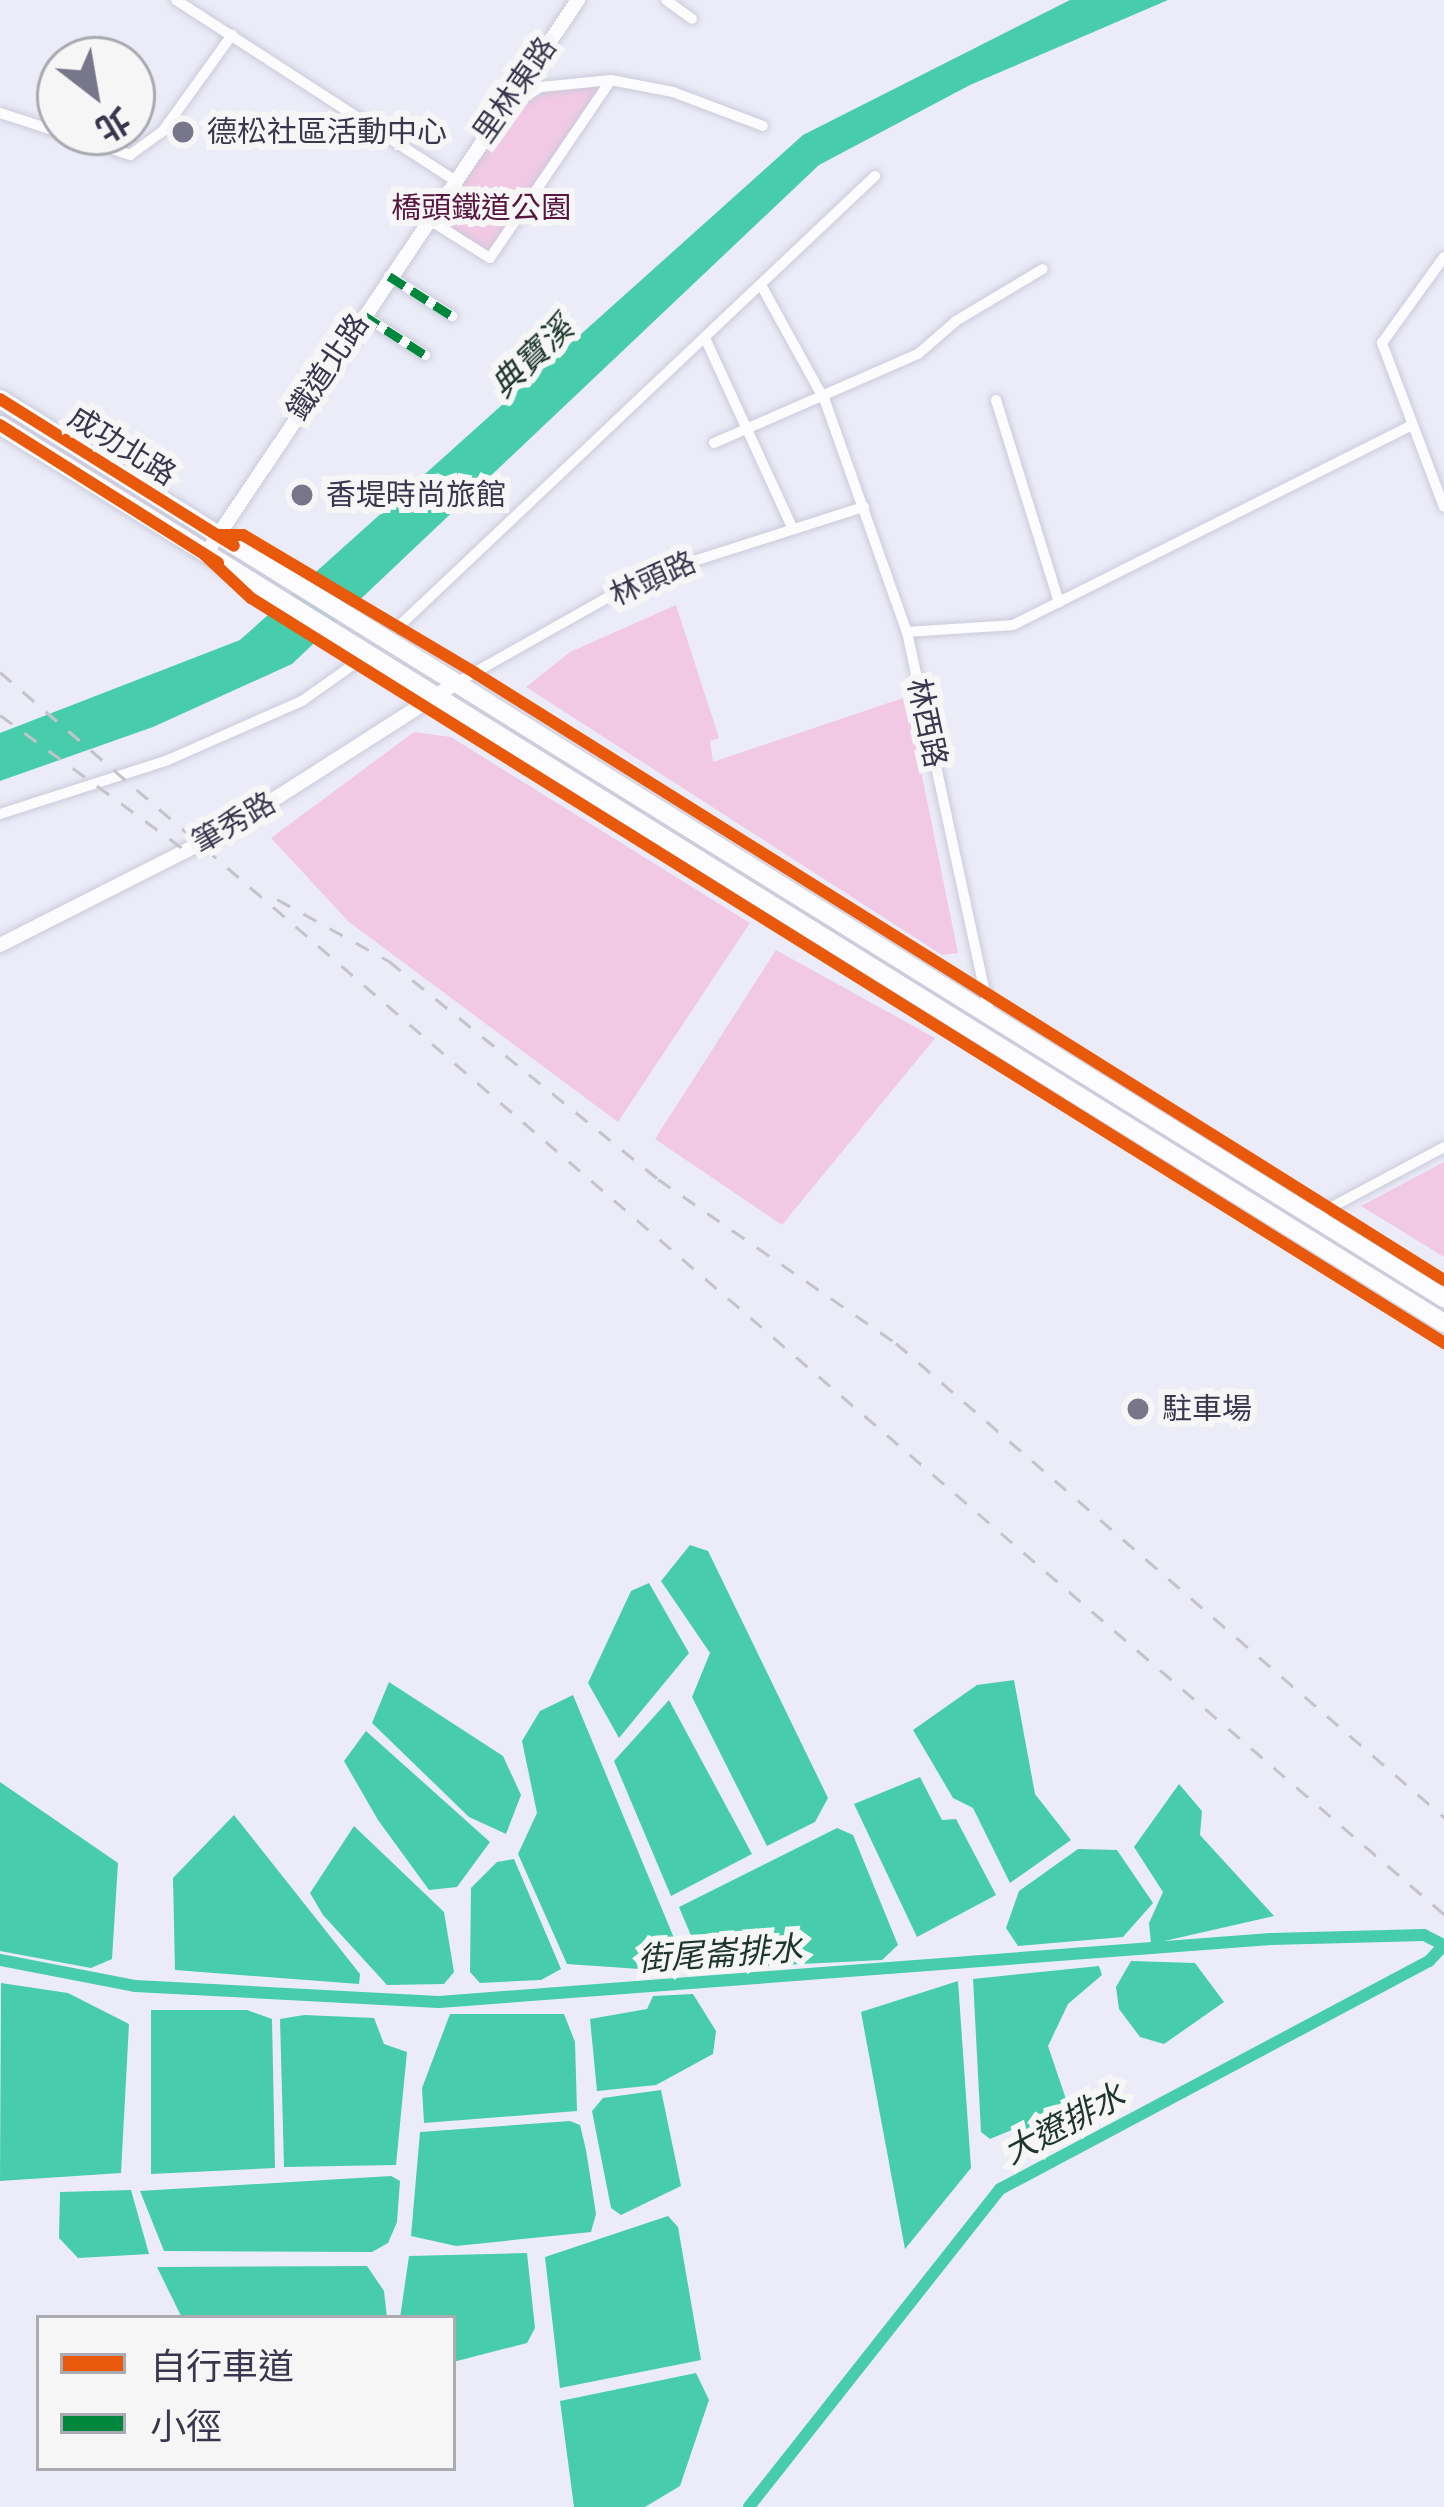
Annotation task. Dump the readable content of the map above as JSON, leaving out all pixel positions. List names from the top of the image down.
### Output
{
  "streets": {
    "main road": ["成功北路"],
    "street": [
      "里林東路",
      "鐵道北路",
      "林頭路",
      "林西路",
      "筆秀路"
    ]
  },
  "crossings": [
    ["里林東路", "鐵道北路"],
    ["鐵道北路", "成功北路"],
    ["成功北路", "林頭路"],
    ["成功北路", "筆秀路"],
    ["林頭路", "林西路"],
    ["林頭路", "筆秀路"]
  ],
  "water": ["典寶溪", "街尾崙排水", "大遼排水"],
  "parks": ["橋頭鐵道公園"],
  "places": ["德松社區活動中心", "香堤時尚旅館", "駐車場"],
  "legend": ["自行車道", "小徑"],
  "north": "bottom right"
}
